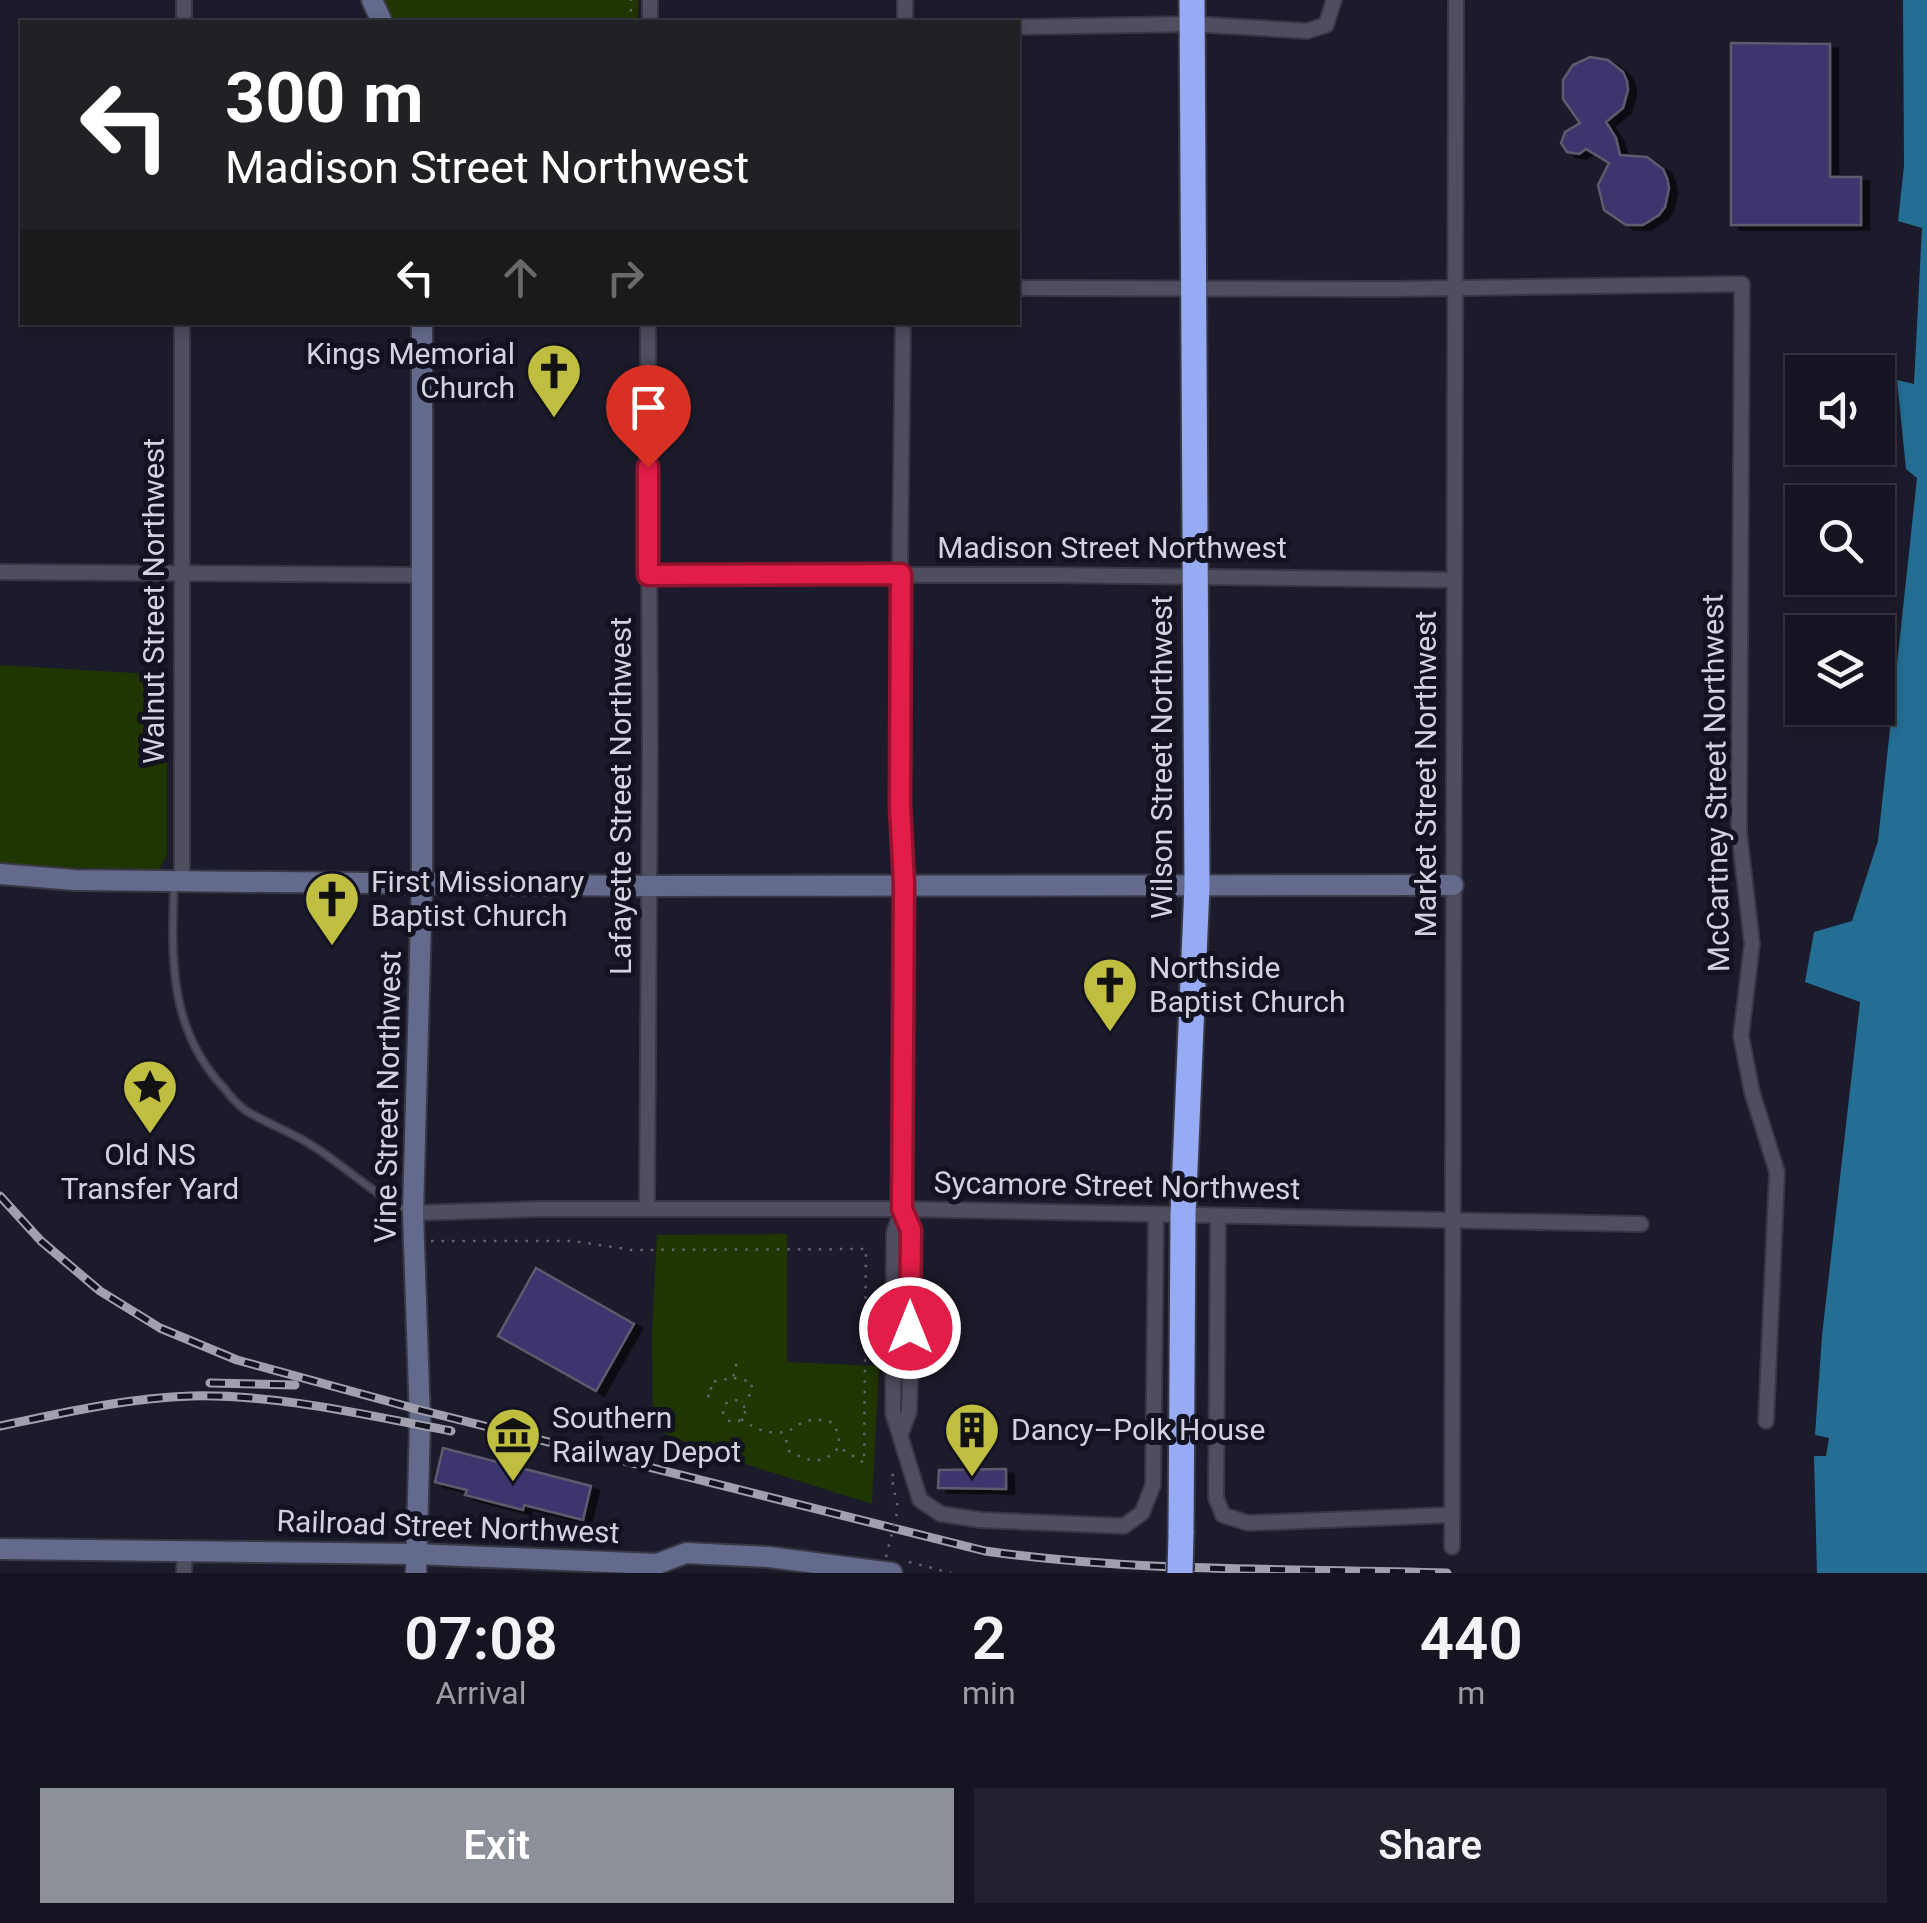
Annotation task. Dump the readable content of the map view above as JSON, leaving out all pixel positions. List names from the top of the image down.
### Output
{
  "streets": {
    "highway": ["Wilson Street Northwest"],
    "street": [
      "Madison Street Northwest",
      "Walnut Street Northwest",
      "Market Street Northwest",
      "McCartney Street Northwest",
      "Lafayette Street Northwest",
      "Vine Street Northwest",
      "Sycamore Street Northwest",
      "Railroad Street Northwest"
    ]
  },
  "crossings": [
    ["Madison Street Northwest", "Wilson Street Northwest"],
    ["Madison Street Northwest", "Market Street Northwest"],
    ["Madison Street Northwest", "Lafayette Street Northwest"],
    ["Wilson Street Northwest", "Sycamore Street Northwest"],
    ["Market Street Northwest", "McCartney Street Northwest"],
    ["Market Street Northwest", "Sycamore Street Northwest"],
    ["Lafayette Street Northwest", "Sycamore Street Northwest"],
    ["Vine Street Northwest", "Sycamore Street Northwest"],
    ["Vine Street Northwest", "Railroad Street Northwest"]
  ],
  "places": {
    "church": ["Kings Memorial Church", "First Missionary Baptist Church", "Northside Baptist Church"],
    "place": ["Old NS Transfer Yard"],
    "building": ["Dancy–Polk House"],
    "museum": ["Southern Railway Depot"]
  },
  "page": {
    "turn": ["300 m", "Madison Street Northwest"],
    "eta": [
      "07:08",
      "Arrival",
      "2",
      "min",
      "440",
      "m"
    ],
    "buttons": ["Exit", "Share"]
  }
}
